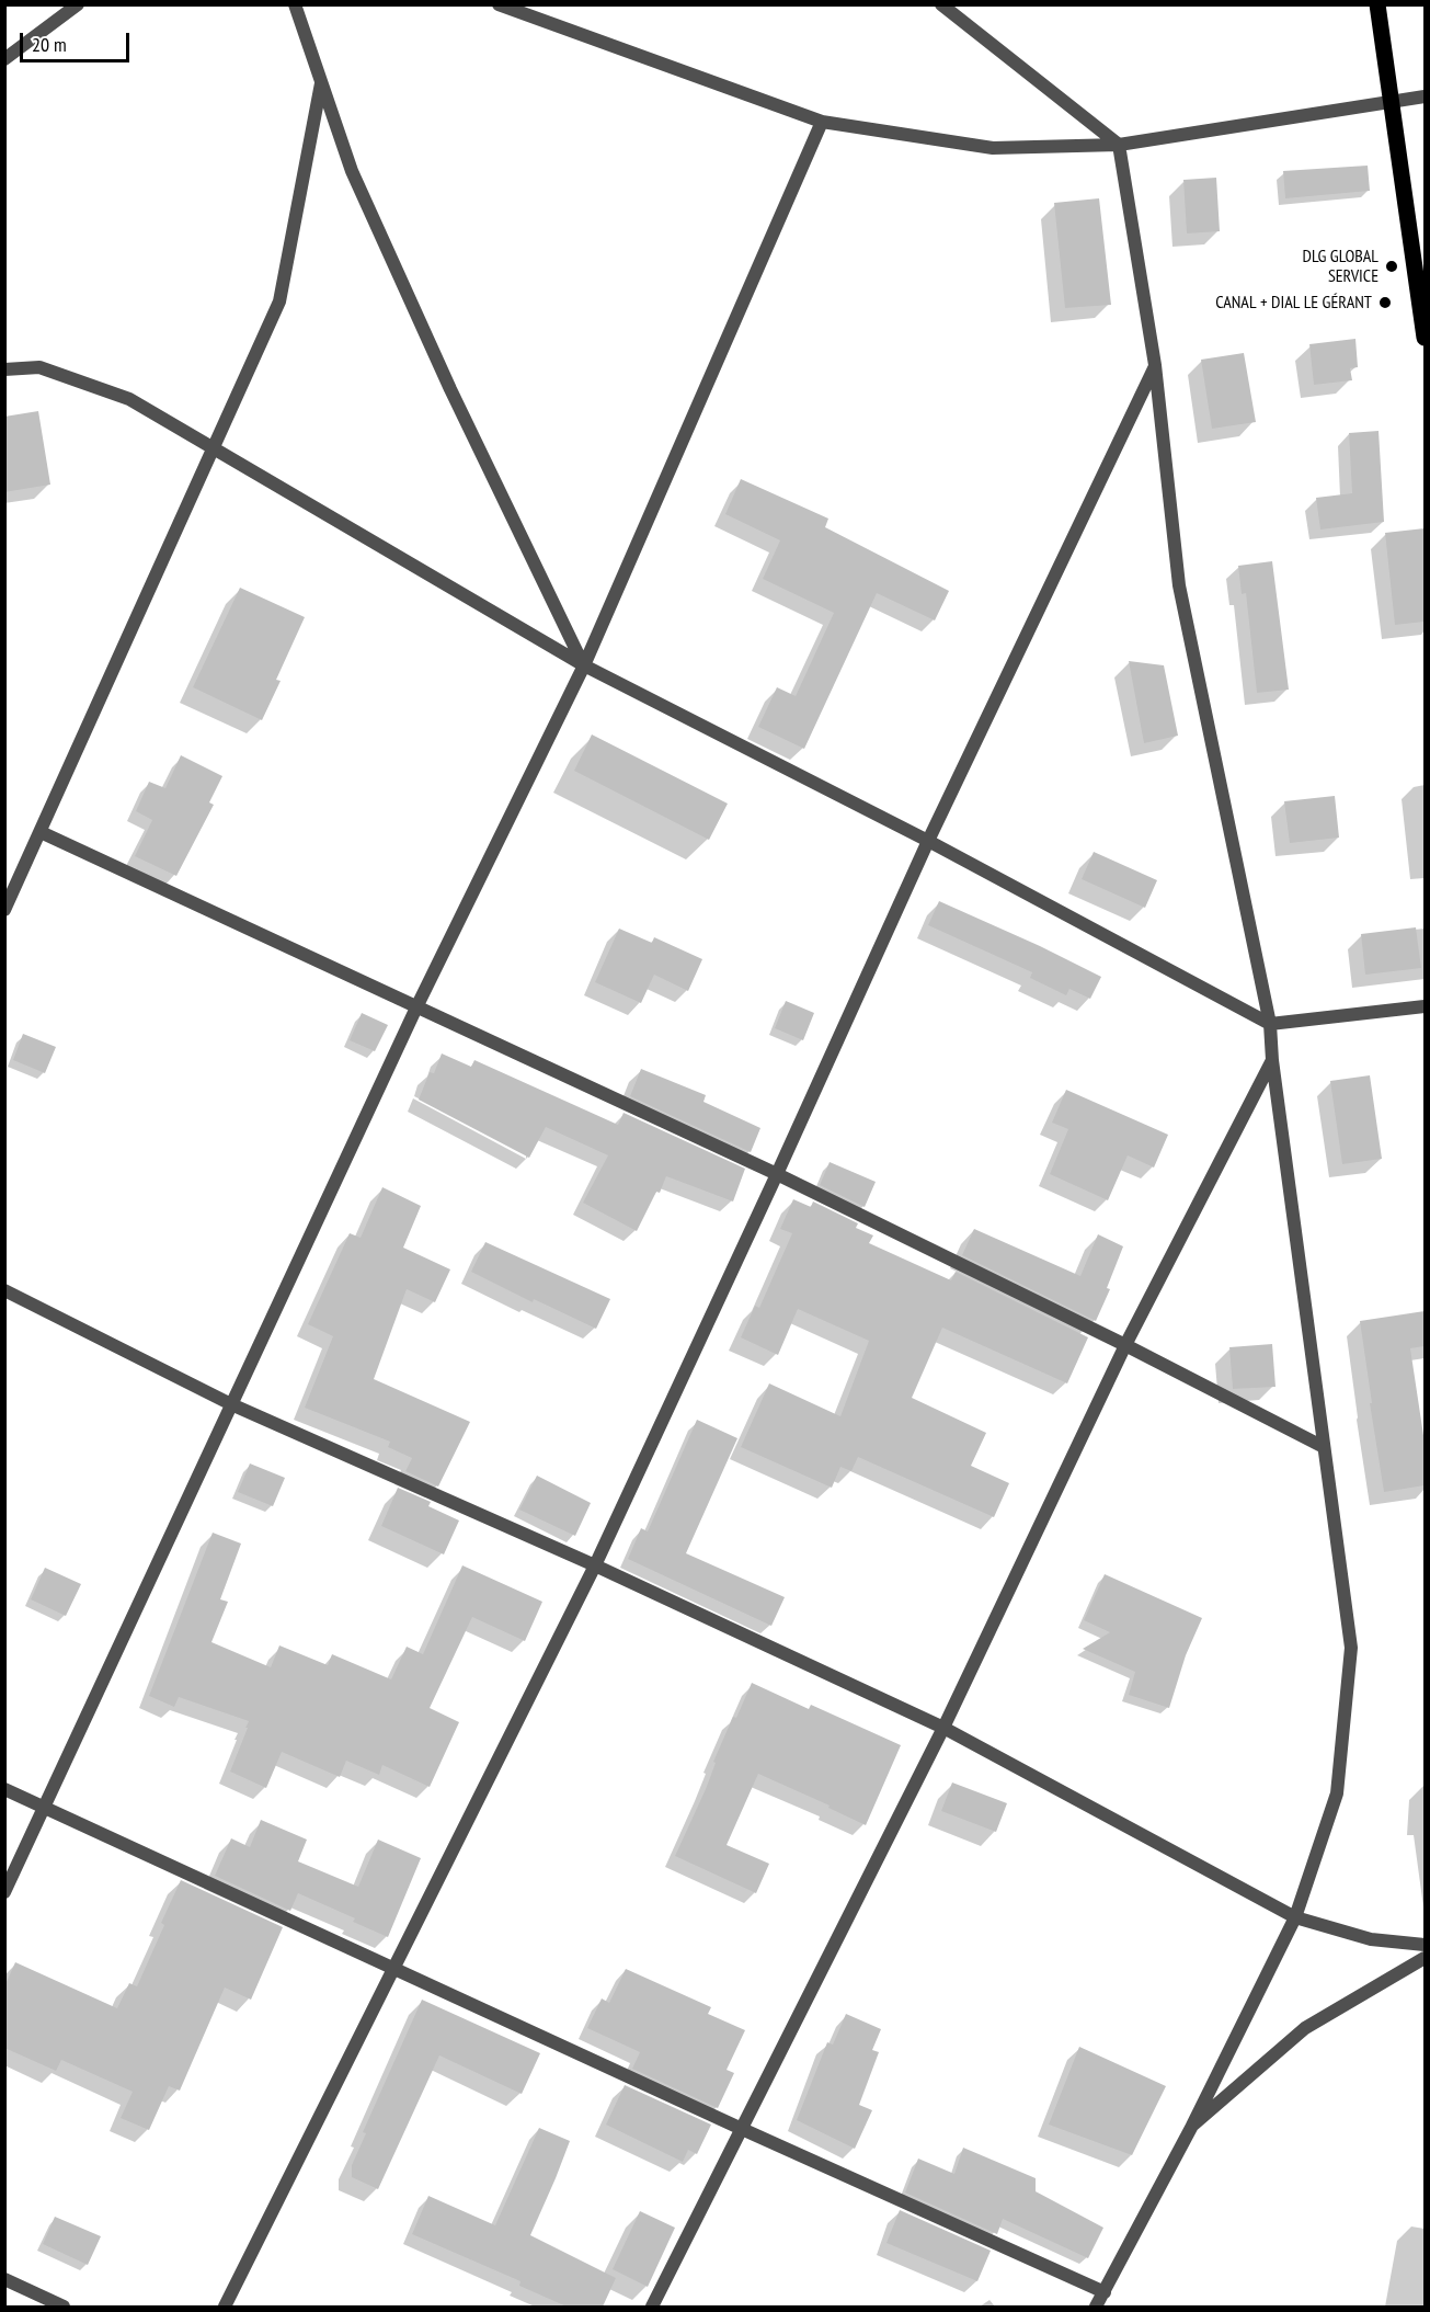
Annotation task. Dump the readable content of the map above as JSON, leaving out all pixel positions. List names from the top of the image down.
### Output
{
  "places": ["DLG GLOBAL SERVICE", "CANAL + DIAL LE GÉRANT"],
  "scale_bar": "20 m"
}
